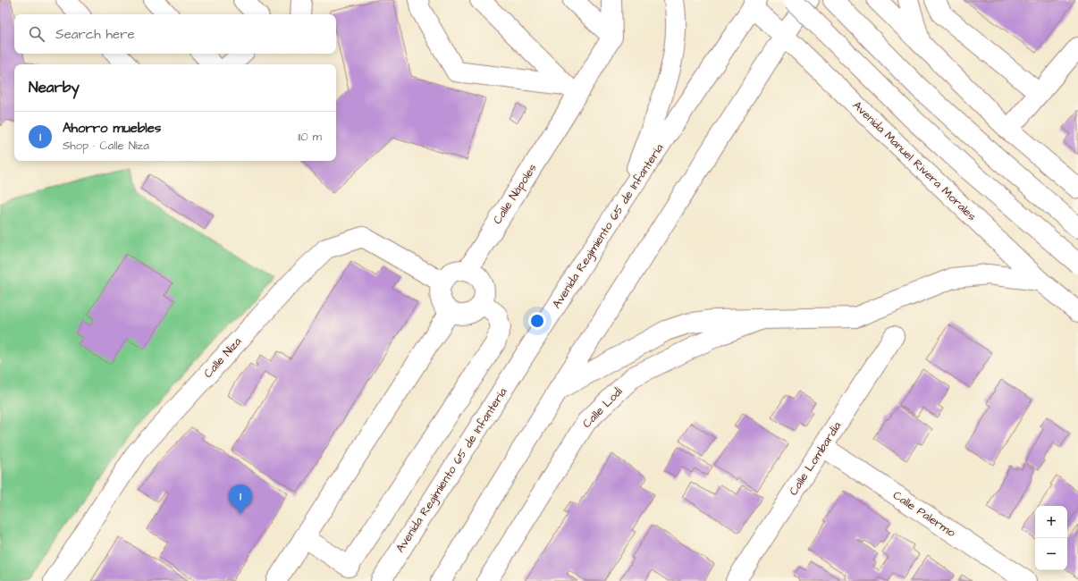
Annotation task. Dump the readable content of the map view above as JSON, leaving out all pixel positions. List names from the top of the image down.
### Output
{
  "streets": {
    "main road": [
      "Avenida Manuel Rivera Morales",
      "Calle Nápoles",
      "Avenida Regimiento 65 de Infantería",
      "Calle Niza",
      "Calle Lodi",
      "Calle Lombardía",
      "Calle Palermo"
    ]
  },
  "crossings": [
    ["Avenida Manuel Rivera Morales", "Avenida Regimiento 65 de Infantería"],
    ["Calle Nápoles", "Calle Niza"],
    ["Calle Lombardía", "Calle Palermo"]
  ],
  "page": {
    "search": "Search here",
    "heading": "Nearby",
    "list": [
      {
        "mark": "1",
        "name": "Ahorro muebles",
        "note": "Shop · Calle Niza",
        "value": "110 m"
      }
    ],
    "pins": "1",
    "map_buttons": ["+", "−"]
  }
}
